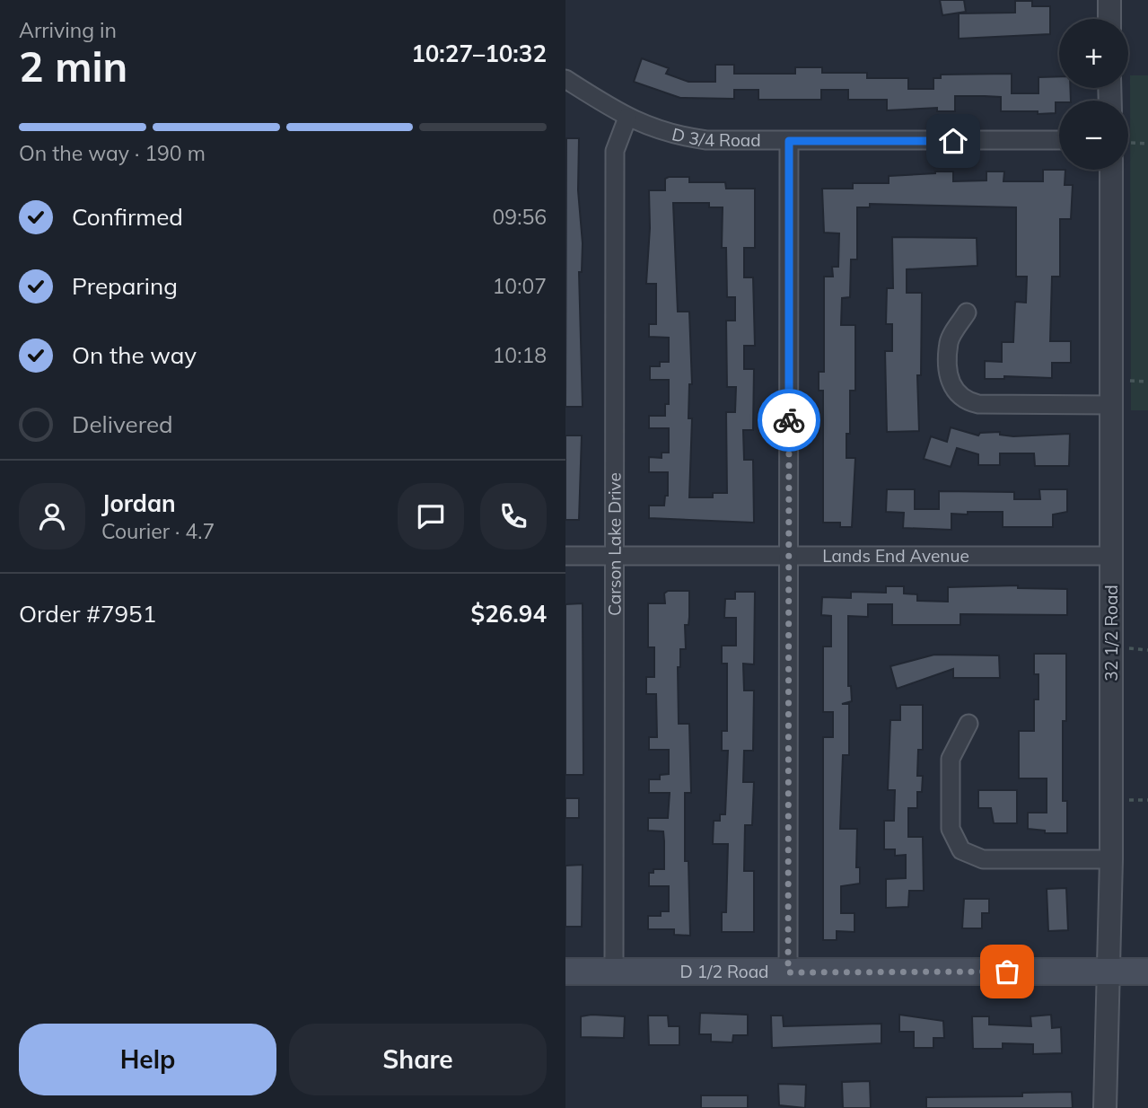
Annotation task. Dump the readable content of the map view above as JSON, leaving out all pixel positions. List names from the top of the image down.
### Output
{
  "streets": {
    "main road": ["D 1/2 Road"],
    "street": [
      "D 3/4 Road",
      "Carson Lake Drive",
      "Lands End Avenue",
      "32 1/2 Road"
    ]
  },
  "crossings": [
    ["D 3/4 Road", "Carson Lake Drive"],
    ["Carson Lake Drive", "Lands End Avenue"],
    ["Carson Lake Drive", "D 1/2 Road"],
    ["Lands End Avenue", "32 1/2 Road"],
    ["32 1/2 Road", "D 1/2 Road"]
  ],
  "page": {
    "heading": ["2 min", "Arriving in", "10:27–10:32"],
    "panel": [
      "Jordan",
      "Courier · 4.7",
      "Order #7951",
      "$26.94"
    ],
    "map_buttons": ["+", "−"],
    "bar": "On the way · 190 m",
    "list": [
      ["Confirmed", "09:56"],
      ["Preparing", "10:07"],
      ["On the way", "10:18"],
      "Delivered"
    ],
    "buttons": ["Help", "Share"]
  }
}
